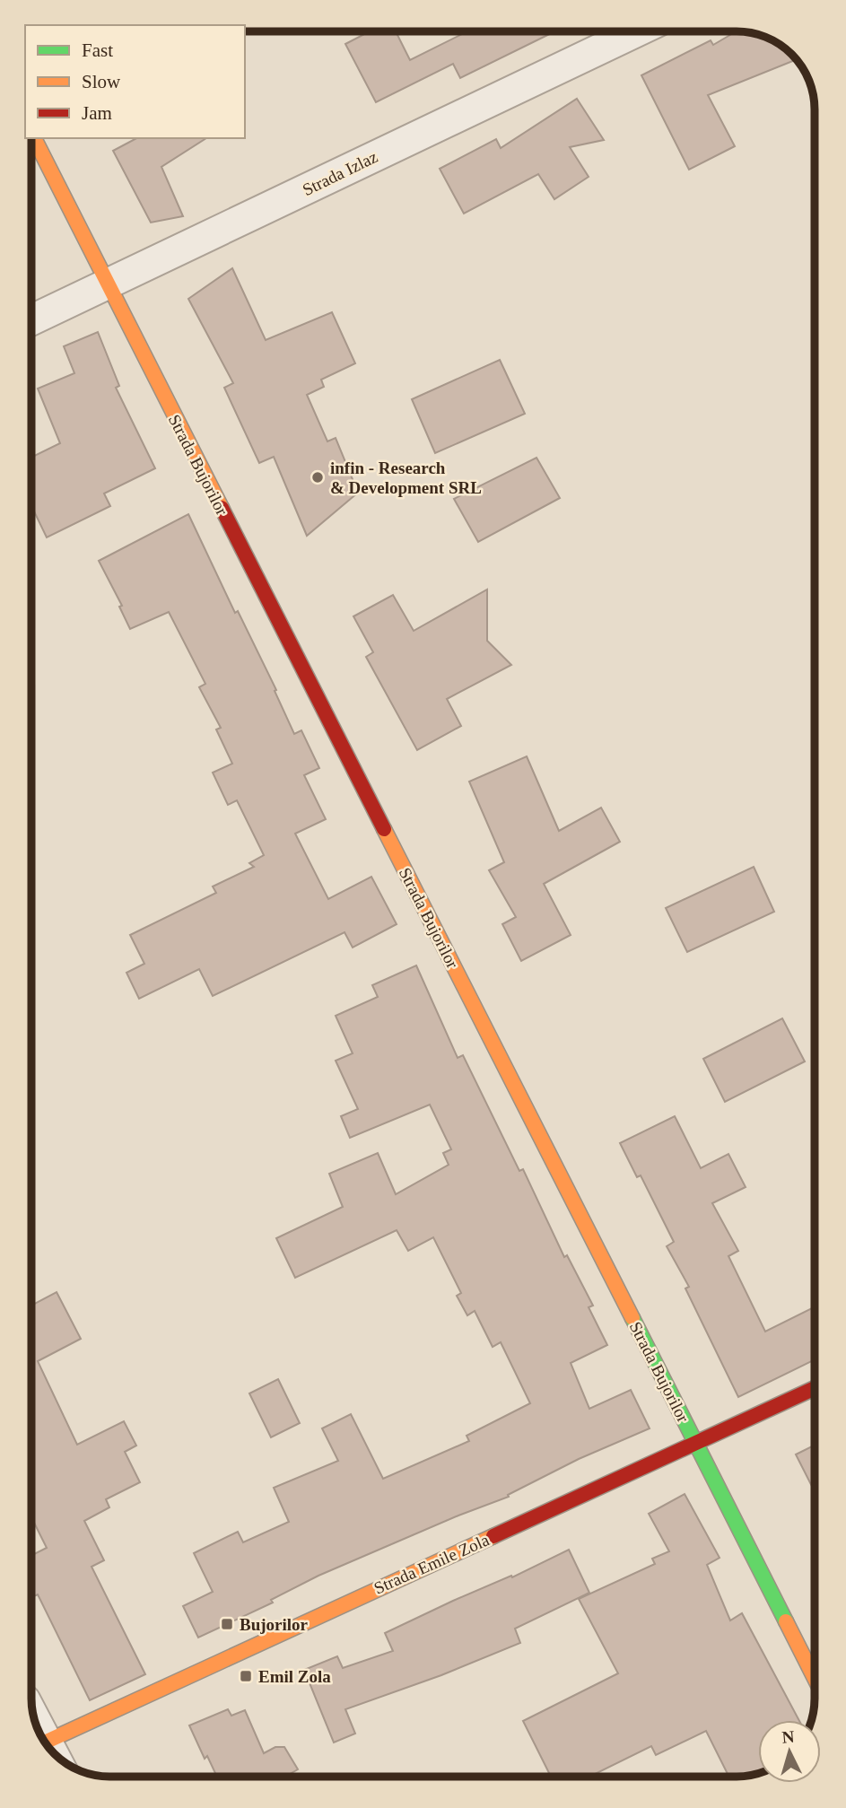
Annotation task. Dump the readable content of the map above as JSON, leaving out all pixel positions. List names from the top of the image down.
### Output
{
  "streets": {
    "main road": ["Strada Bujorilor", "Strada Emile Zola"],
    "street": ["Strada Izlaz"]
  },
  "crossings": [
    ["Strada Izlaz", "Strada Bujorilor"],
    ["Strada Bujorilor", "Strada Emile Zola"]
  ],
  "places": {
    "other": ["infin - Research & Development SRL"],
    "transit": ["Bujorilor", "Emil Zola"]
  },
  "legend": ["Fast", "Slow", "Jam"],
  "north": "top"
}
